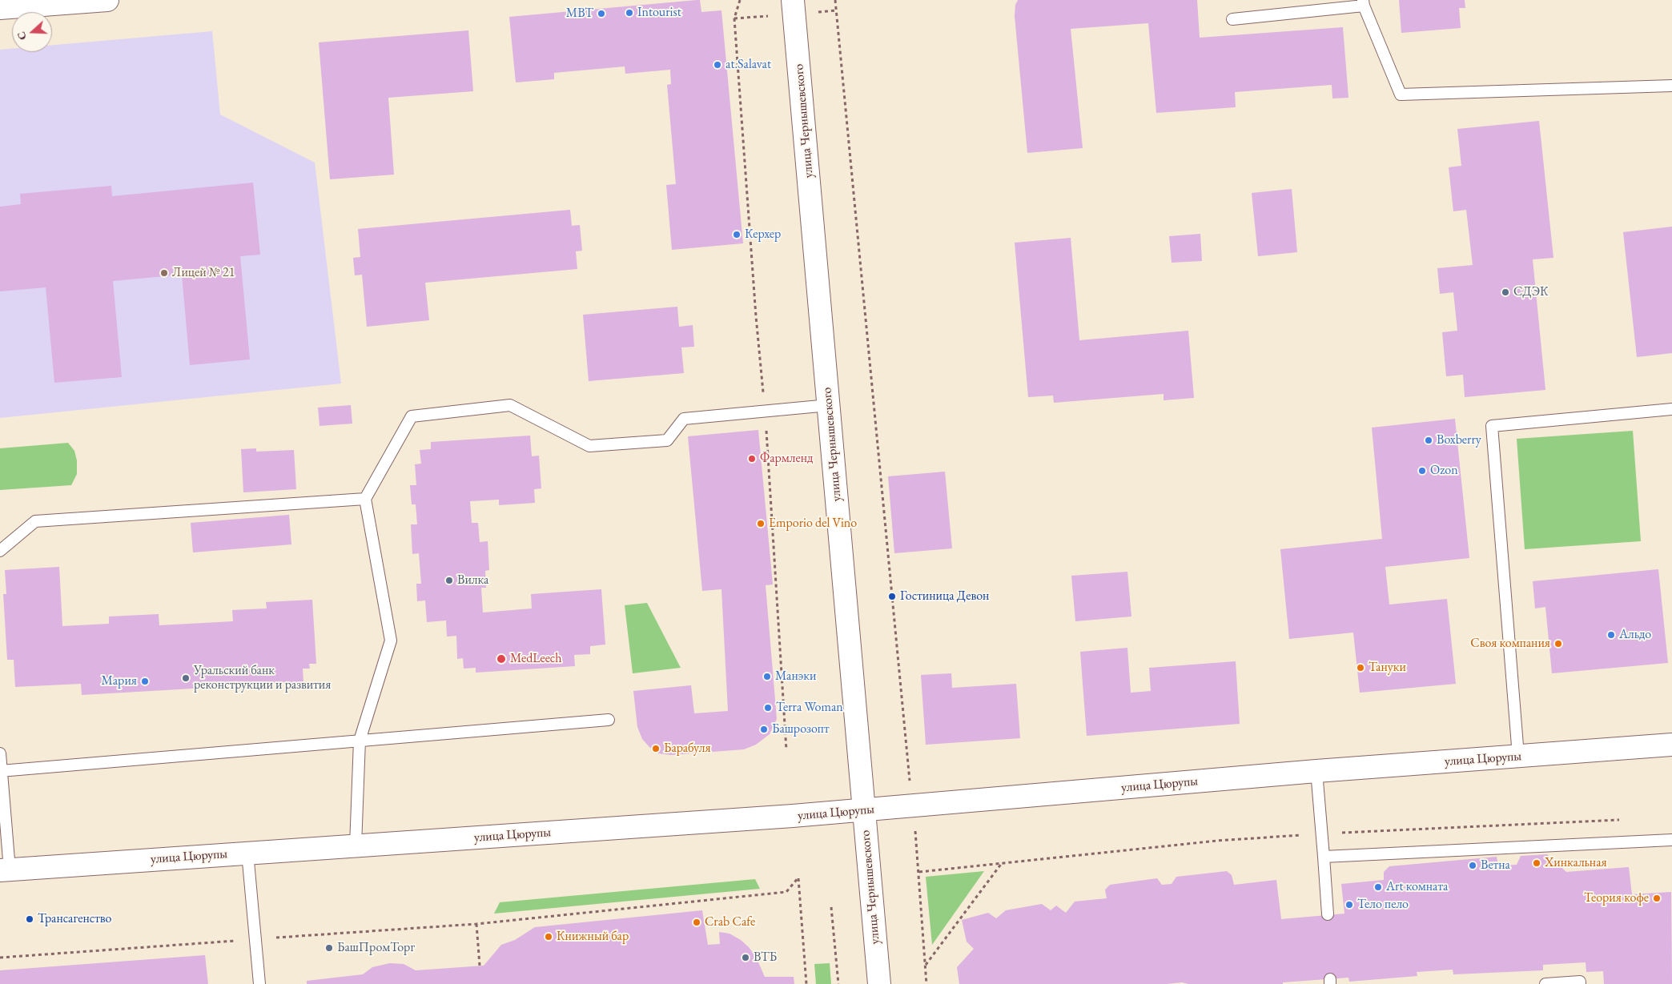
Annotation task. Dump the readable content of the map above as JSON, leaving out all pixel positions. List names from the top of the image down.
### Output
{
  "streets": {
    "main road": ["улица Чернышевского", "улица Цюрупы"]
  },
  "crossings": [
    ["улица Чернышевского", "улица Цюрупы"]
  ],
  "places": [
    "Intourist",
    "MBT",
    "at.Salavat",
    "Керхер",
    "Лицей № 21",
    "СДЭК",
    "Boxberry",
    "Фармленд",
    "Ozon",
    "Emporio del Vino",
    "Вилка",
    "Гостиница Девон",
    "Альдо",
    "Своя компания",
    "MedLeech",
    "Тануки",
    "Манэки",
    "Уральский банк реконструкции и развития",
    "Мария",
    "Terra Woman",
    "Башрозопт",
    "Барабуля",
    "Хинкальная",
    "Ветна",
    "Art комната",
    "Теория кофе",
    "Тело пело",
    "Трансагенство",
    "Crab Cafe",
    "Книжный бар",
    "БашПромТорг",
    "ВТБ"
  ],
  "north": "left"
}
